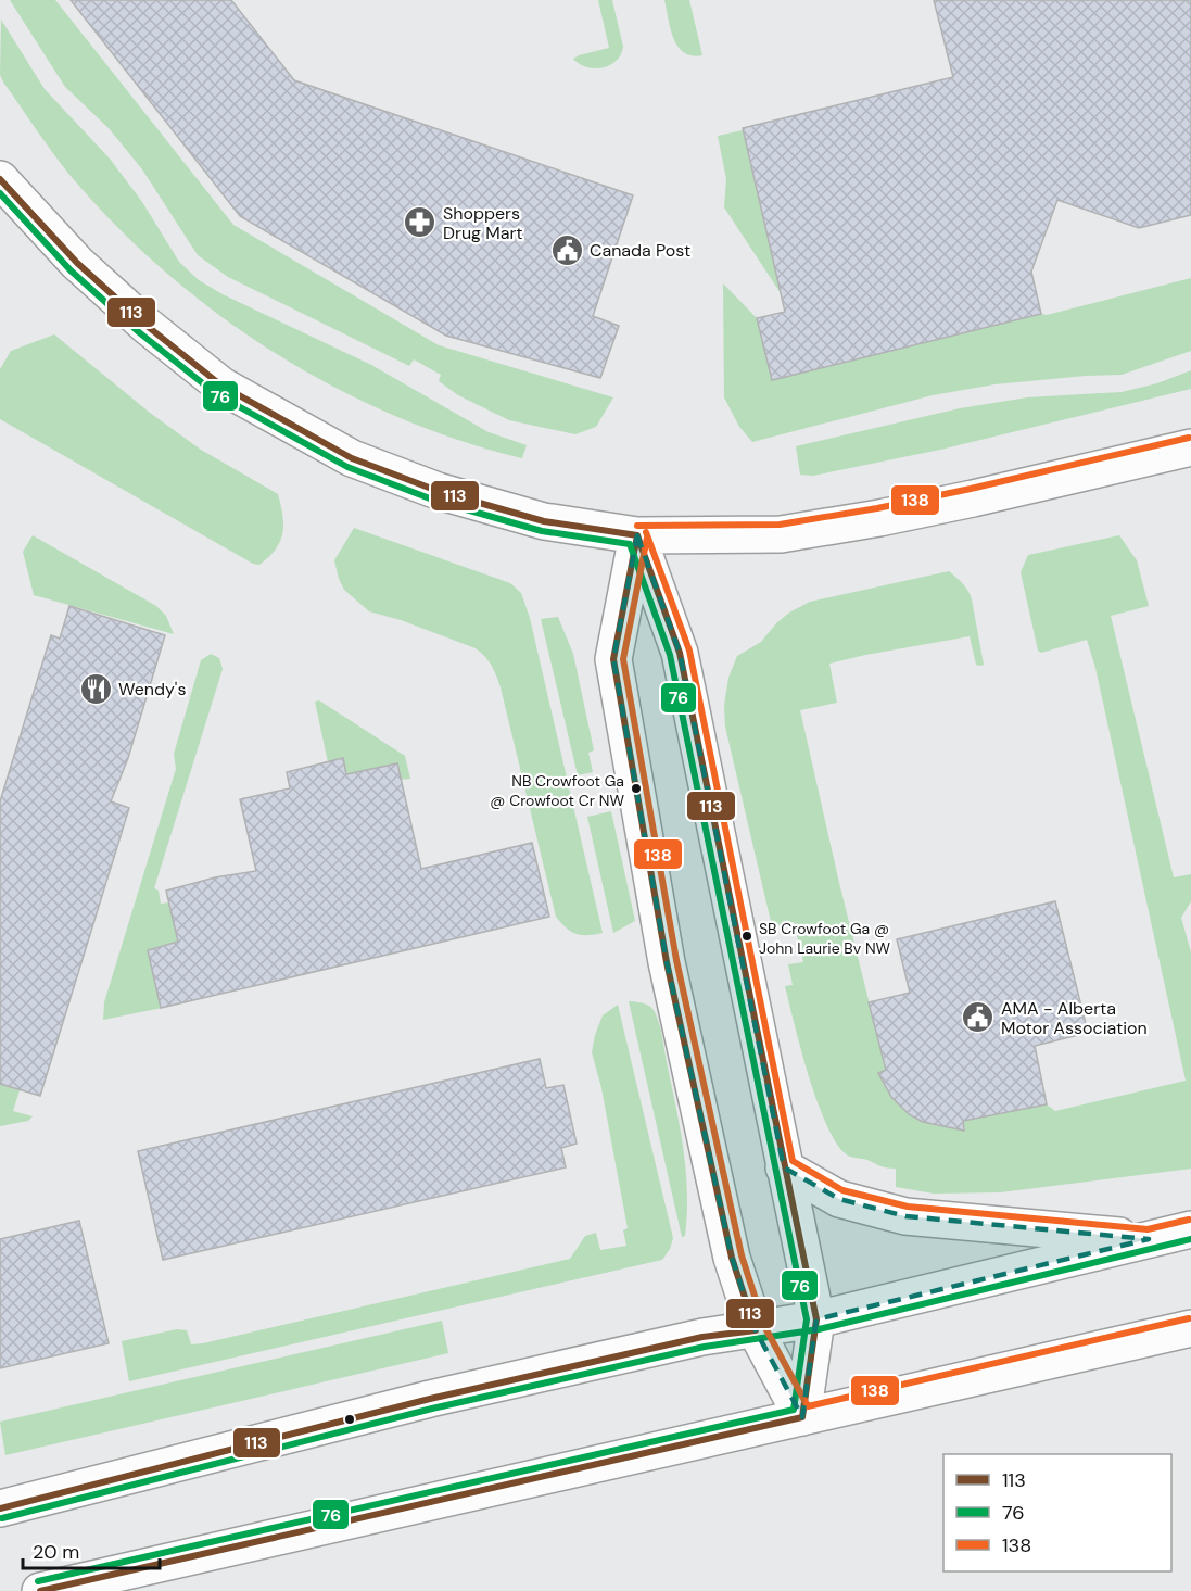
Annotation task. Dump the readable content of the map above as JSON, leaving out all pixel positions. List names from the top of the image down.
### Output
{
  "places": {
    "pharmacy": ["Shoppers Drug Mart"],
    "public building": ["Canada Post", "AMA - Alberta Motor Association"],
    "restaurant": ["Wendy's"],
    "other": ["NB Crowfoot Ga @ Crowfoot Cr NW", "SB Crowfoot Ga @ John Laurie Bv NW"]
  },
  "lines": ["transit line 113", "transit line 76", "transit line 138"],
  "legend": ["113", "76", "138"],
  "scale_bar": "20 m"
}
